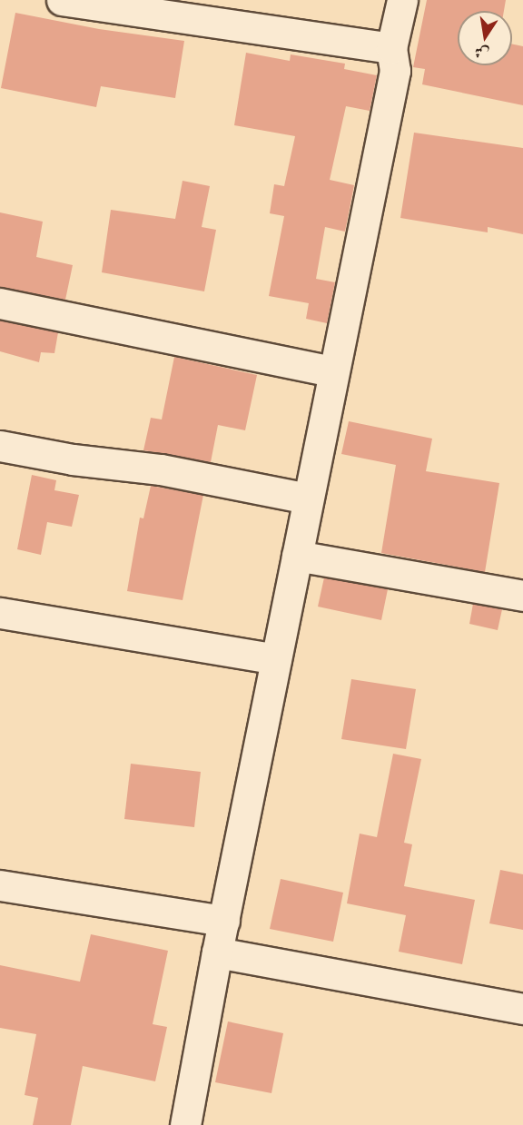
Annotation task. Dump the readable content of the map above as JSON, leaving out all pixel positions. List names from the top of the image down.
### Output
{
  "north": "bottom"
}
